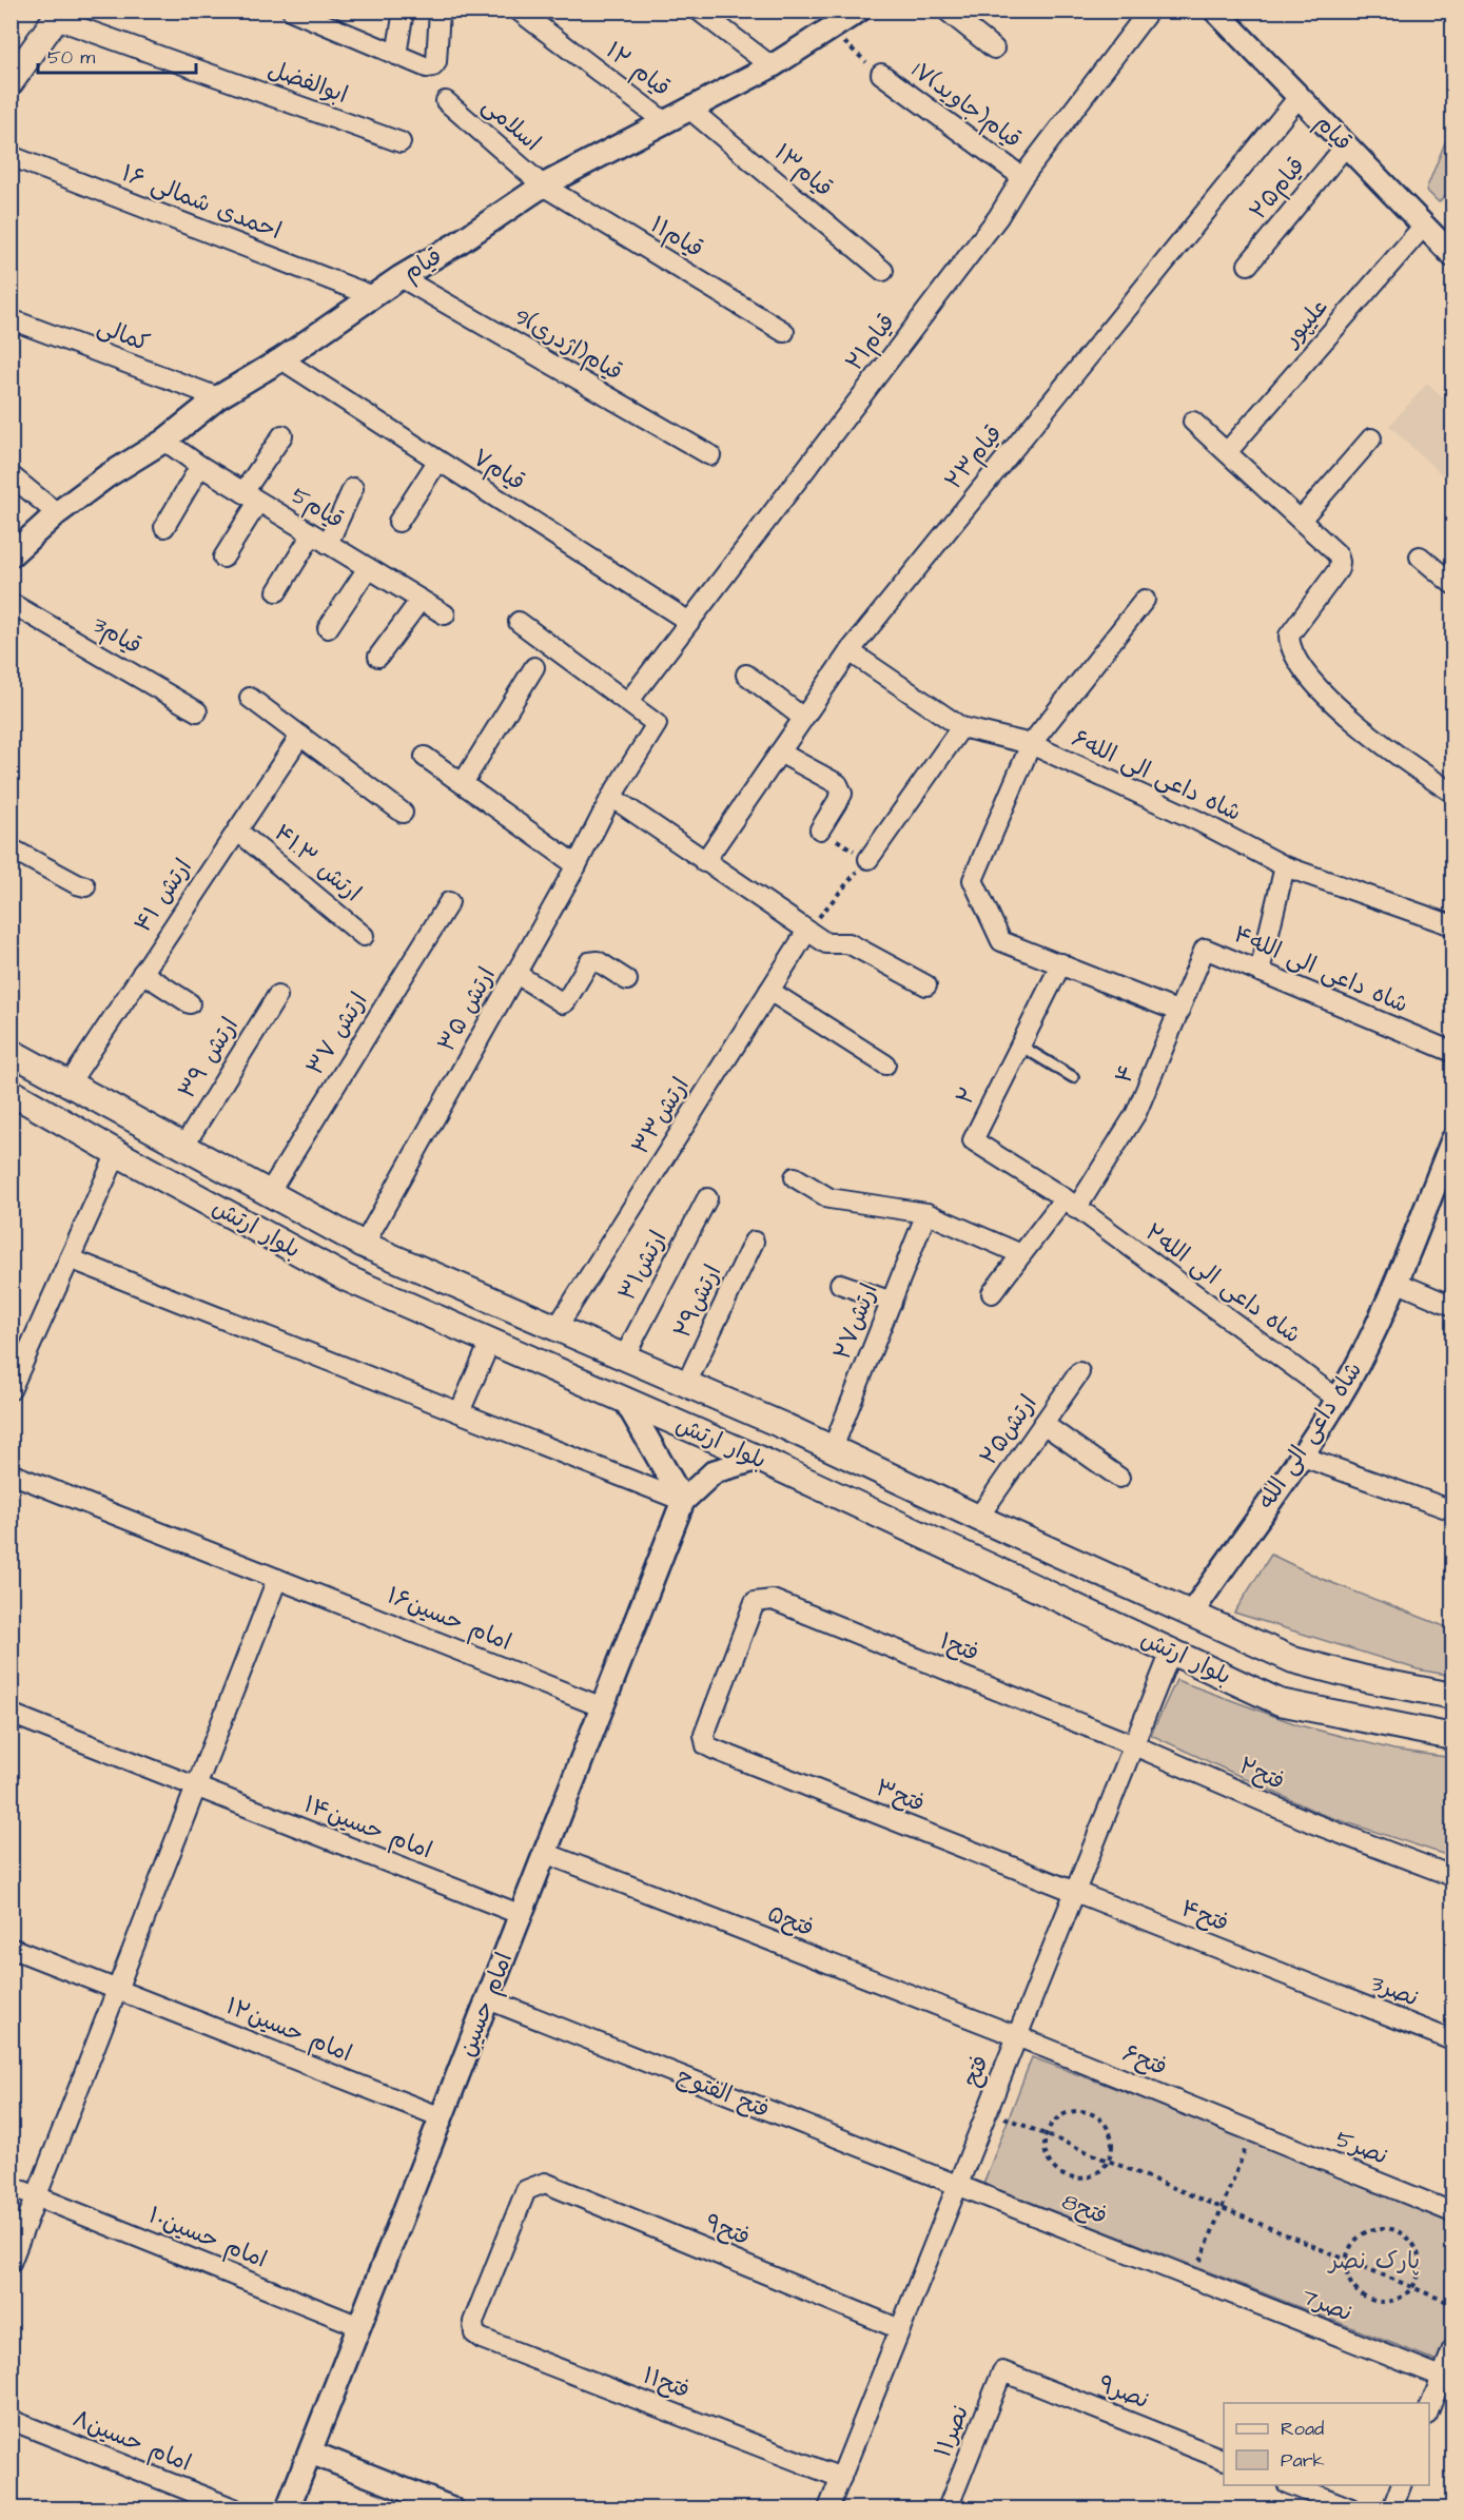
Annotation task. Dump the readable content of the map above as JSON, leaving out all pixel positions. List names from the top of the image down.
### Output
{
  "streets": {
    "main road": ["بلوار ارتش"],
    "street": [
      "قیام ۱۲",
      "ابوالفضل",
      "قیام(جاوید)1۷",
      "اسلامی",
      "قیام",
      "قیام۱۳",
      "قیام۲۵",
      "احمدی شمالی ۱۶",
      "قیام۱۱",
      "علیپور",
      "کمالی",
      "قیام۲۱",
      "قیام(اژدری)9",
      "قیام۲۳",
      "قیام۷",
      "قیام5",
      "قیام3",
      "شاه داعی الی الله۶",
      "ارتش ۴۱.۳",
      "ارتش ۴۱",
      "شاه داعی الی الله۴",
      "ارتش ۳۵",
      "ارتش ۳۷",
      "ارتش ۳۹",
      "۴",
      "۲",
      "ارتش۳۳",
      "ارتش۳۱",
      "شاه داعی الی الله۲",
      "ارتش۲۹",
      "ارتش۲۷",
      "ارتش۲۵",
      "شاه داعی الی الله",
      "امام حسین۱۶",
      "۱فتح",
      "۲فتح",
      "۳فتح",
      "امام حسین۱۴",
      "فتح۴",
      "۵فتح",
      "3نصر",
      "امام حسین",
      "امام حسین۱۲",
      "۶فتح",
      "فتح",
      "فتح الفتوح",
      "5نصر",
      "8فتح",
      "۹فتح",
      "امام حسین۱۰",
      "7نصر",
      "۱۱فتح",
      "۹نصر",
      "۱۱نصر",
      "امام حسین۸"
    ]
  },
  "crossings": [
    ["قیام ۱۲", "قیام"],
    ["قیام(جاوید)1۷", "قیام۲۱"],
    ["اسلامی", "قیام"],
    ["اسلامی", "قیام۱۱"],
    ["قیام", "قیام۱۳"],
    ["قیام", "قیام۲۵"],
    ["قیام", "احمدی شمالی ۱۶"],
    ["قیام", "قیام۱۱"],
    ["قیام", "علیپور"],
    ["قیام", "کمالی"],
    ["قیام", "قیام(اژدری)9"],
    ["قیام", "قیام۲۳"],
    ["قیام", "قیام۷"],
    ["قیام", "قیام5"],
    ["قیام۲۱", "قیام۷"],
    ["قیام۲۱", "ارتش ۳۵"],
    ["قیام۲۳", "شاه داعی الی الله۶"],
    ["ارتش ۴۱.۳", "ارتش ۴۱"],
    ["ارتش ۴۱", "بلوار ارتش"],
    ["شاه داعی الی الله۴", "۴"],
    ["ارتش ۳۵", "بلوار ارتش"],
    ["ارتش ۳۷", "بلوار ارتش"],
    ["ارتش ۳۹", "بلوار ارتش"],
    ["۴", "۲"],
    ["۴", "شاه داعی الی الله۲"],
    ["۲", "شاه داعی الی الله۲"],
    ["ارتش۳۳", "بلوار ارتش"],
    ["بلوار ارتش", "ارتش۳۱"],
    ["بلوار ارتش", "ارتش۲۹"],
    ["بلوار ارتش", "ارتش۲۷"],
    ["بلوار ارتش", "ارتش۲۵"],
    ["بلوار ارتش", "شاه داعی الی الله"],
    ["بلوار ارتش", "فتح"],
    ["شاه داعی الی الله۲", "شاه داعی الی الله"],
    ["امام حسین۱۶", "امام حسین"],
    ["۱فتح", "۲فتح"],
    ["۱فتح", "۳فتح"],
    ["۱فتح", "فتح"],
    ["۲فتح", "فتح"],
    ["۳فتح", "فتح۴"],
    ["۳فتح", "فتح"],
    ["امام حسین۱۴", "امام حسین"],
    ["فتح۴", "3نصر"],
    ["فتح۴", "فتح"],
    ["۵فتح", "امام حسین"],
    ["۵فتح", "۶فتح"],
    ["۵فتح", "فتح"],
    ["امام حسین", "امام حسین۱۲"],
    ["امام حسین", "فتح الفتوح"],
    ["امام حسین", "امام حسین۱۰"],
    ["۶فتح", "فتح"],
    ["۶فتح", "5نصر"],
    ["فتح", "فتح الفتوح"],
    ["فتح", "8فتح"],
    ["فتح", "۹فتح"],
    ["فتح", "۱۱فتح"],
    ["فتح الفتوح", "8فتح"],
    ["8فتح", "7نصر"],
    ["۹فتح", "۱۱فتح"],
    ["۹نصر", "۱۱نصر"]
  ],
  "parks": ["پارک نصر"],
  "legend": ["Road", "Park"],
  "scale_bar": "50 m"
}
